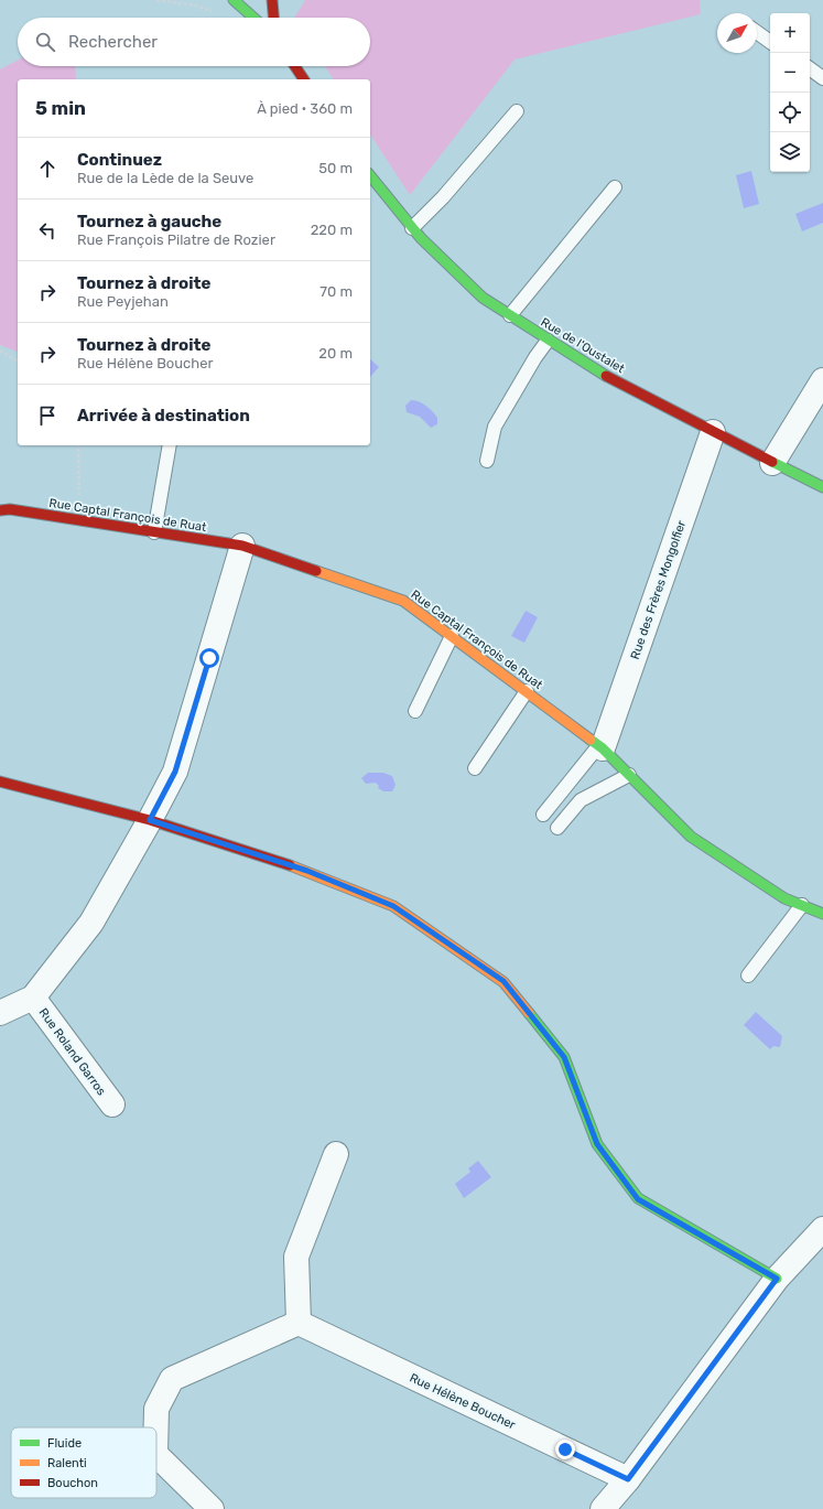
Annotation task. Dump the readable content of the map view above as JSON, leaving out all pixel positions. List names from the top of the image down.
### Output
{
  "streets": {
    "street": [
      "Rue de l'Oustalet",
      "Rue Captal François de Ruat",
      "Rue des Frères Mongolfier",
      "Rue Roland Garros",
      "Rue Hélène Boucher"
    ]
  },
  "crossings": [
    ["Rue de l'Oustalet", "Rue des Frères Mongolfier"],
    ["Rue Captal François de Ruat", "Rue des Frères Mongolfier"]
  ],
  "legend": ["Fluide", "Ralenti", "Bouchon"],
  "north": "top right",
  "page": {
    "map_buttons": ["+", "−"],
    "search": "Rechercher",
    "heading": ["5 min", "À pied · 360 m"],
    "list": [
      ["Continuez", "Rue de la Lède de la Seuve", "50 m"],
      ["Tournez à gauche", "Rue François Pilatre de Rozier", "220 m"],
      ["Tournez à droite", "Rue Peyjehan", "70 m"],
      ["Tournez à droite", "Rue Hélène Boucher", "20 m"],
      "Arrivée à destination"
    ]
  }
}
